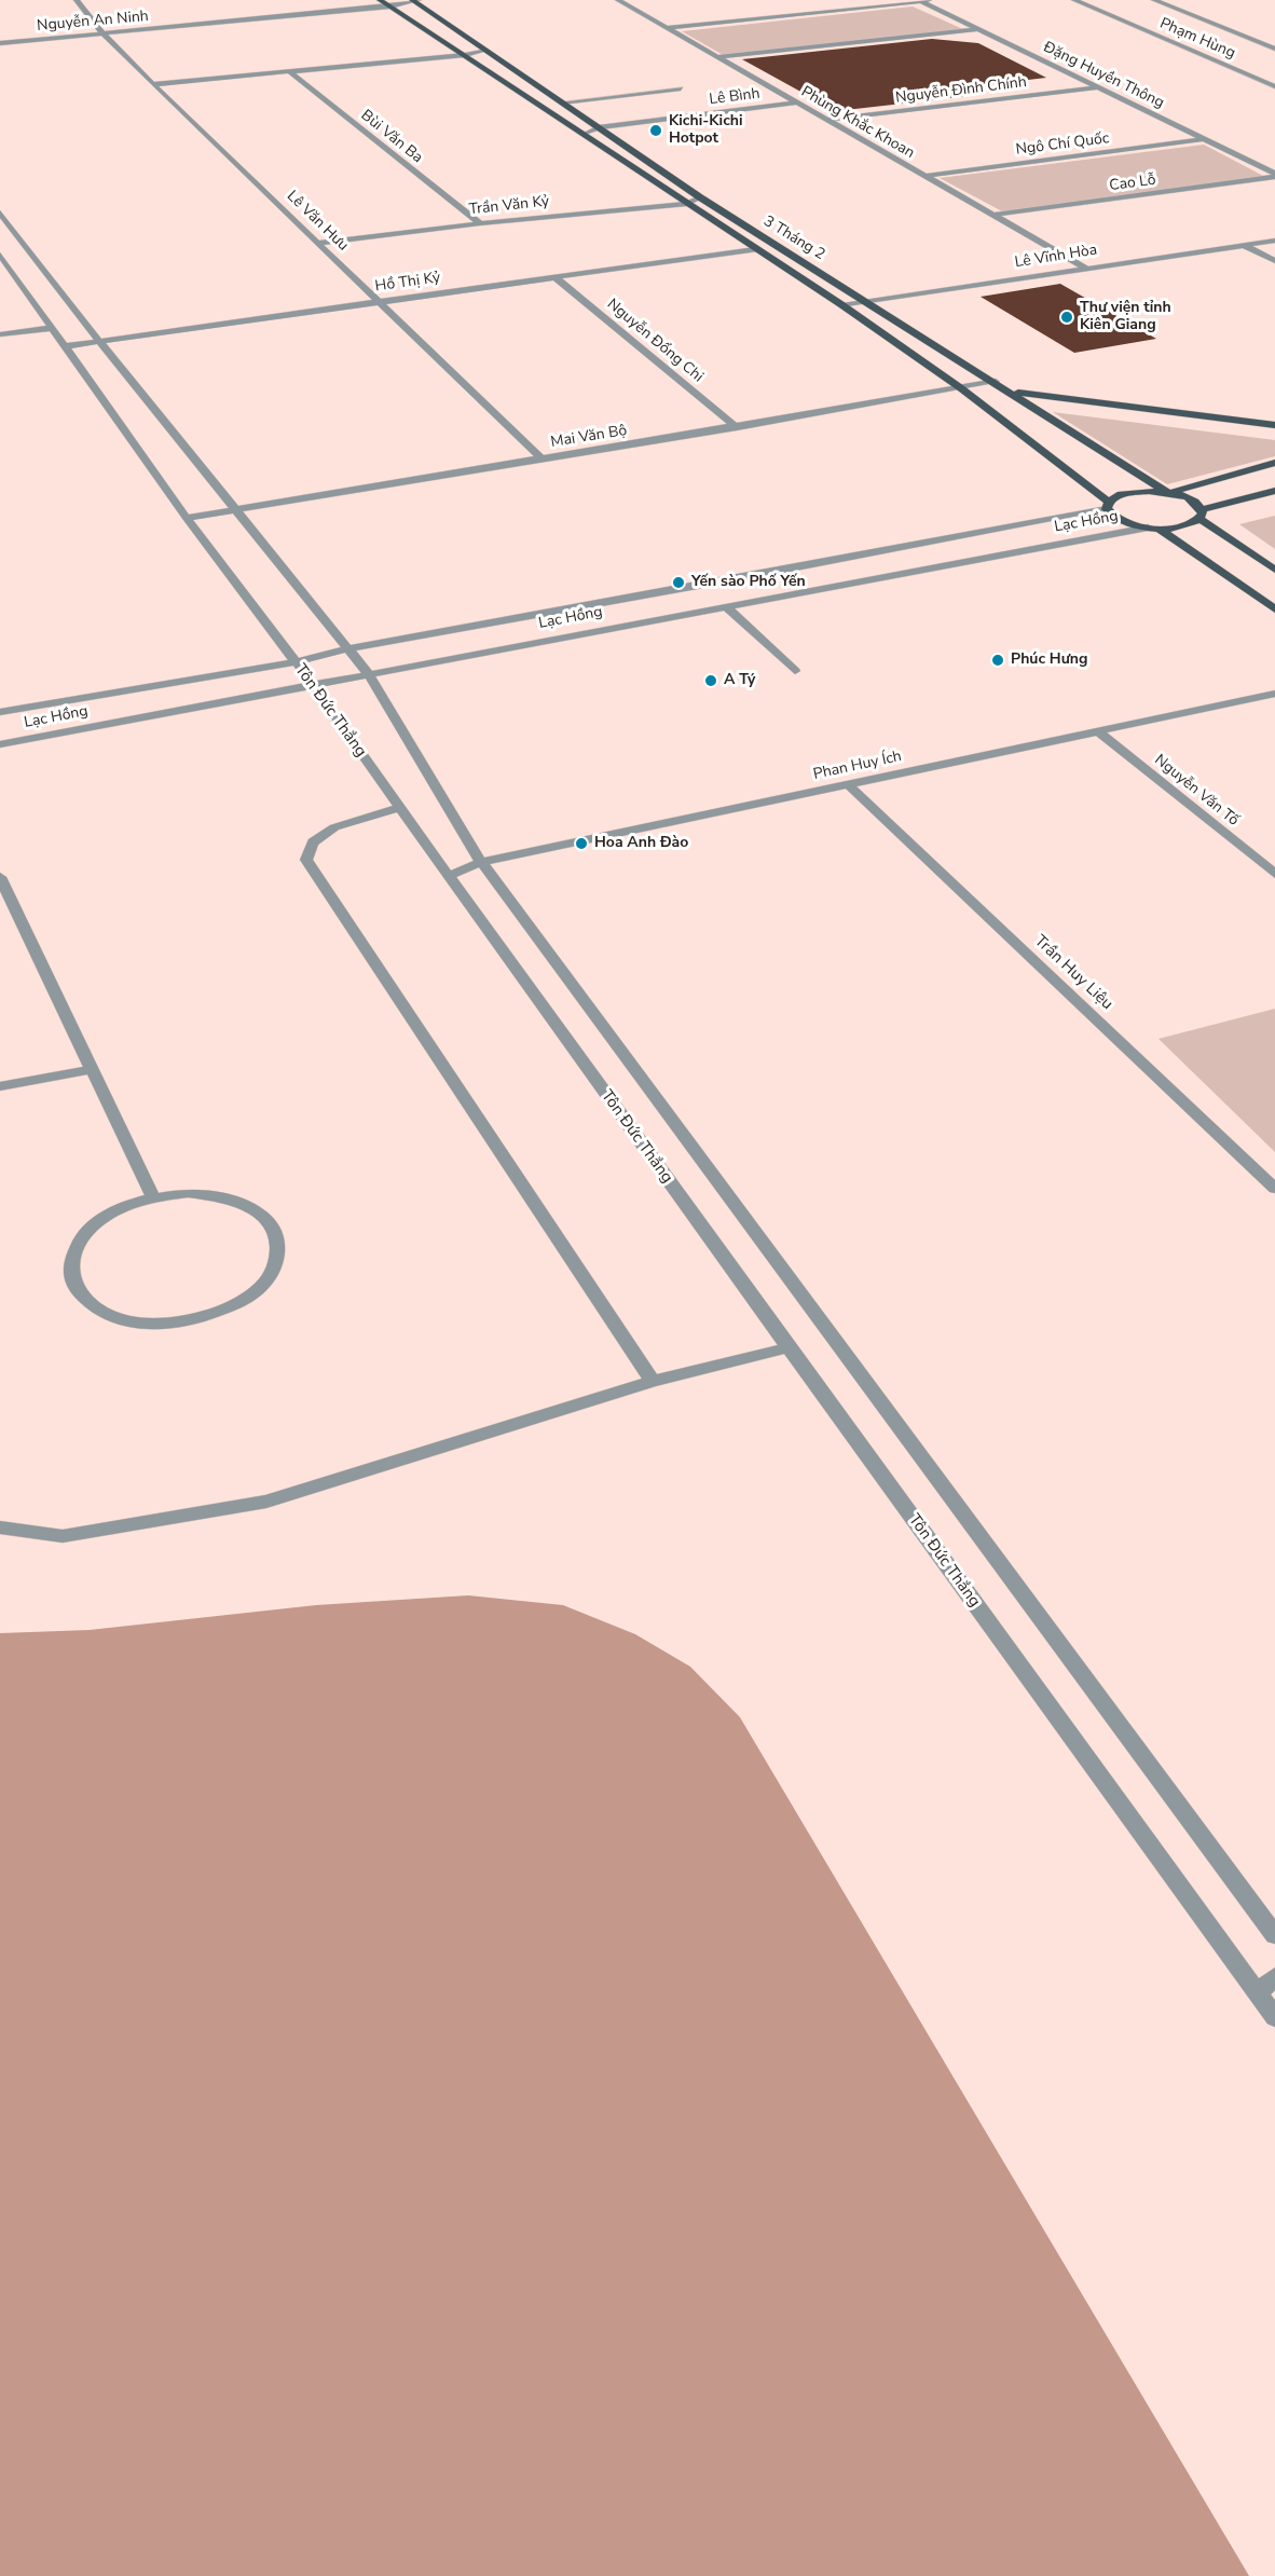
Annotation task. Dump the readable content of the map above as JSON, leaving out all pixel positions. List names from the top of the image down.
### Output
{
  "streets": {
    "main road": ["3 Tháng 2"],
    "street": [
      "Nguyễn An Ninh",
      "Phạm Hùng",
      "Đặng Huyền Thông",
      "Nguyễn Đình Chính",
      "Lê Bình",
      "Phùng Khắc Khoan",
      "Bùi Văn Ba",
      "Ngô Chí Quốc",
      "Cao Lỗ",
      "Trần Văn Kỷ",
      "Lê Văn Hưu",
      "Lê Vĩnh Hòa",
      "Hồ Thị Kỷ",
      "Nguyễn Đổng Chi",
      "Mai Văn Bộ",
      "Lạc Hồng",
      "Tôn Đức Thắng",
      "Phan Huy Ích",
      "Nguyễn Văn Tố",
      "Trần Huy Liệu"
    ]
  },
  "crossings": [
    ["Nguyễn An Ninh", "Lê Văn Hưu"],
    ["Nguyễn An Ninh", "3 Tháng 2"],
    ["Đặng Huyền Thông", "Nguyễn Đình Chính"],
    ["Đặng Huyền Thông", "Ngô Chí Quốc"],
    ["Đặng Huyền Thông", "Cao Lỗ"],
    ["Nguyễn Đình Chính", "Phùng Khắc Khoan"],
    ["Lê Bình", "Phùng Khắc Khoan"],
    ["Lê Bình", "3 Tháng 2"],
    ["Phùng Khắc Khoan", "Ngô Chí Quốc"],
    ["Phùng Khắc Khoan", "Cao Lỗ"],
    ["Phùng Khắc Khoan", "Lê Vĩnh Hòa"],
    ["Bùi Văn Ba", "Trần Văn Kỷ"],
    ["Trần Văn Kỷ", "Lê Văn Hưu"],
    ["Trần Văn Kỷ", "3 Tháng 2"],
    ["Lê Văn Hưu", "Hồ Thị Kỷ"],
    ["Lê Văn Hưu", "Mai Văn Bộ"],
    ["3 Tháng 2", "Lê Vĩnh Hòa"],
    ["3 Tháng 2", "Hồ Thị Kỷ"],
    ["3 Tháng 2", "Mai Văn Bộ"],
    ["3 Tháng 2", "Lạc Hồng"],
    ["Hồ Thị Kỷ", "Nguyễn Đổng Chi"],
    ["Hồ Thị Kỷ", "Tôn Đức Thắng"],
    ["Nguyễn Đổng Chi", "Mai Văn Bộ"],
    ["Mai Văn Bộ", "Tôn Đức Thắng"],
    ["Lạc Hồng", "Tôn Đức Thắng"],
    ["Tôn Đức Thắng", "Phan Huy Ích"],
    ["Phan Huy Ích", "Nguyễn Văn Tố"],
    ["Phan Huy Ích", "Trần Huy Liệu"]
  ],
  "places": [
    "Kichi-Kichi Hotpot",
    "Thư viện tỉnh Kiên Giang",
    "Yến sào Phố Yến",
    "Phúc Hưng",
    "A Tý",
    "Hoa Anh Đào"
  ]
}
